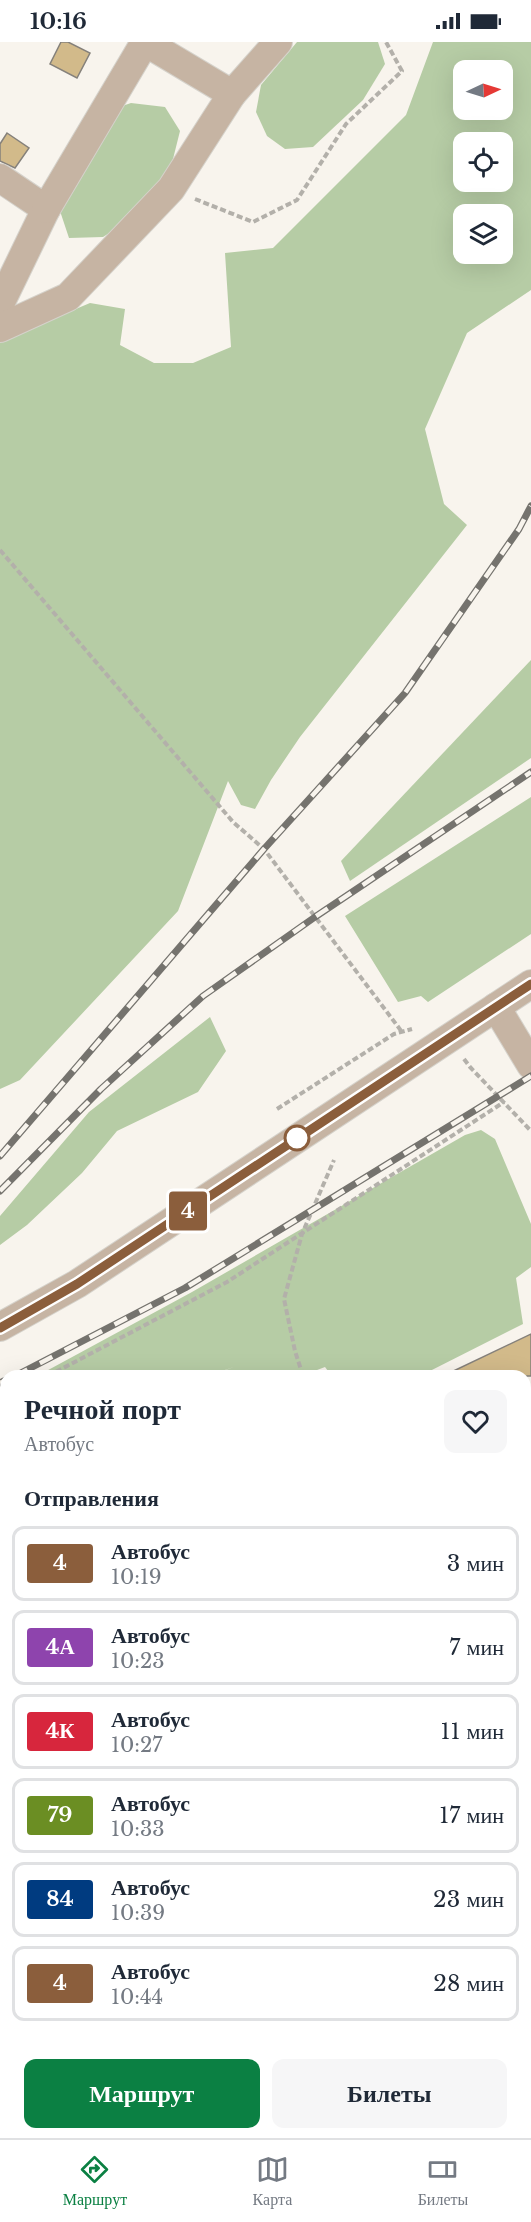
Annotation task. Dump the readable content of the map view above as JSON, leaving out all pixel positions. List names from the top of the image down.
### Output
{
  "lines": ["bus line 4"],
  "north": "right",
  "page": {
    "status": "10:16",
    "on_map": "4",
    "heading": [
      ["Речной порт", "Автобус"],
      "Отправления"
    ],
    "list": [
      {
        "mark": "4",
        "name": "Автобус",
        "note": "10:19",
        "value": "3 мин"
      },
      {
        "mark": "4А",
        "name": "Автобус",
        "note": "10:23",
        "value": "7 мин"
      },
      {
        "mark": "4К",
        "name": "Автобус",
        "note": "10:27",
        "value": "11 мин"
      },
      {
        "mark": "79",
        "name": "Автобус",
        "note": "10:33",
        "value": "17 мин"
      },
      {
        "mark": "84",
        "name": "Автобус",
        "note": "10:39",
        "value": "23 мин"
      },
      {
        "mark": "4",
        "name": "Автобус",
        "note": "10:44",
        "value": "28 мин"
      }
    ],
    "buttons": ["Маршрут", "Билеты"],
    "tabs": ["Маршрут", "Карта", "Билеты"]
  }
}
